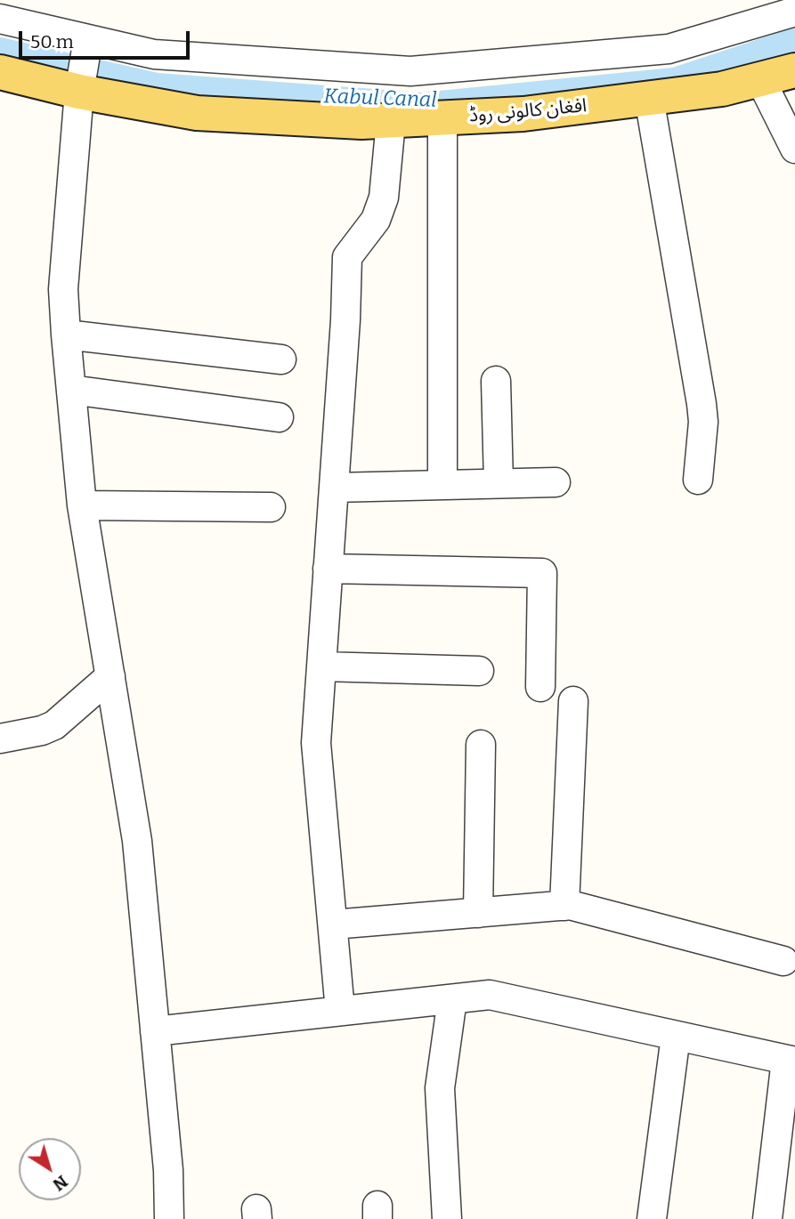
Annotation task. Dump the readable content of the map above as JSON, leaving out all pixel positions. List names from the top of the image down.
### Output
{
  "streets": {
    "main road": ["افغان کالونی روڈ"]
  },
  "water": ["Kabul Canal"],
  "scale_bar": "50 m",
  "north": "bottom right"
}
